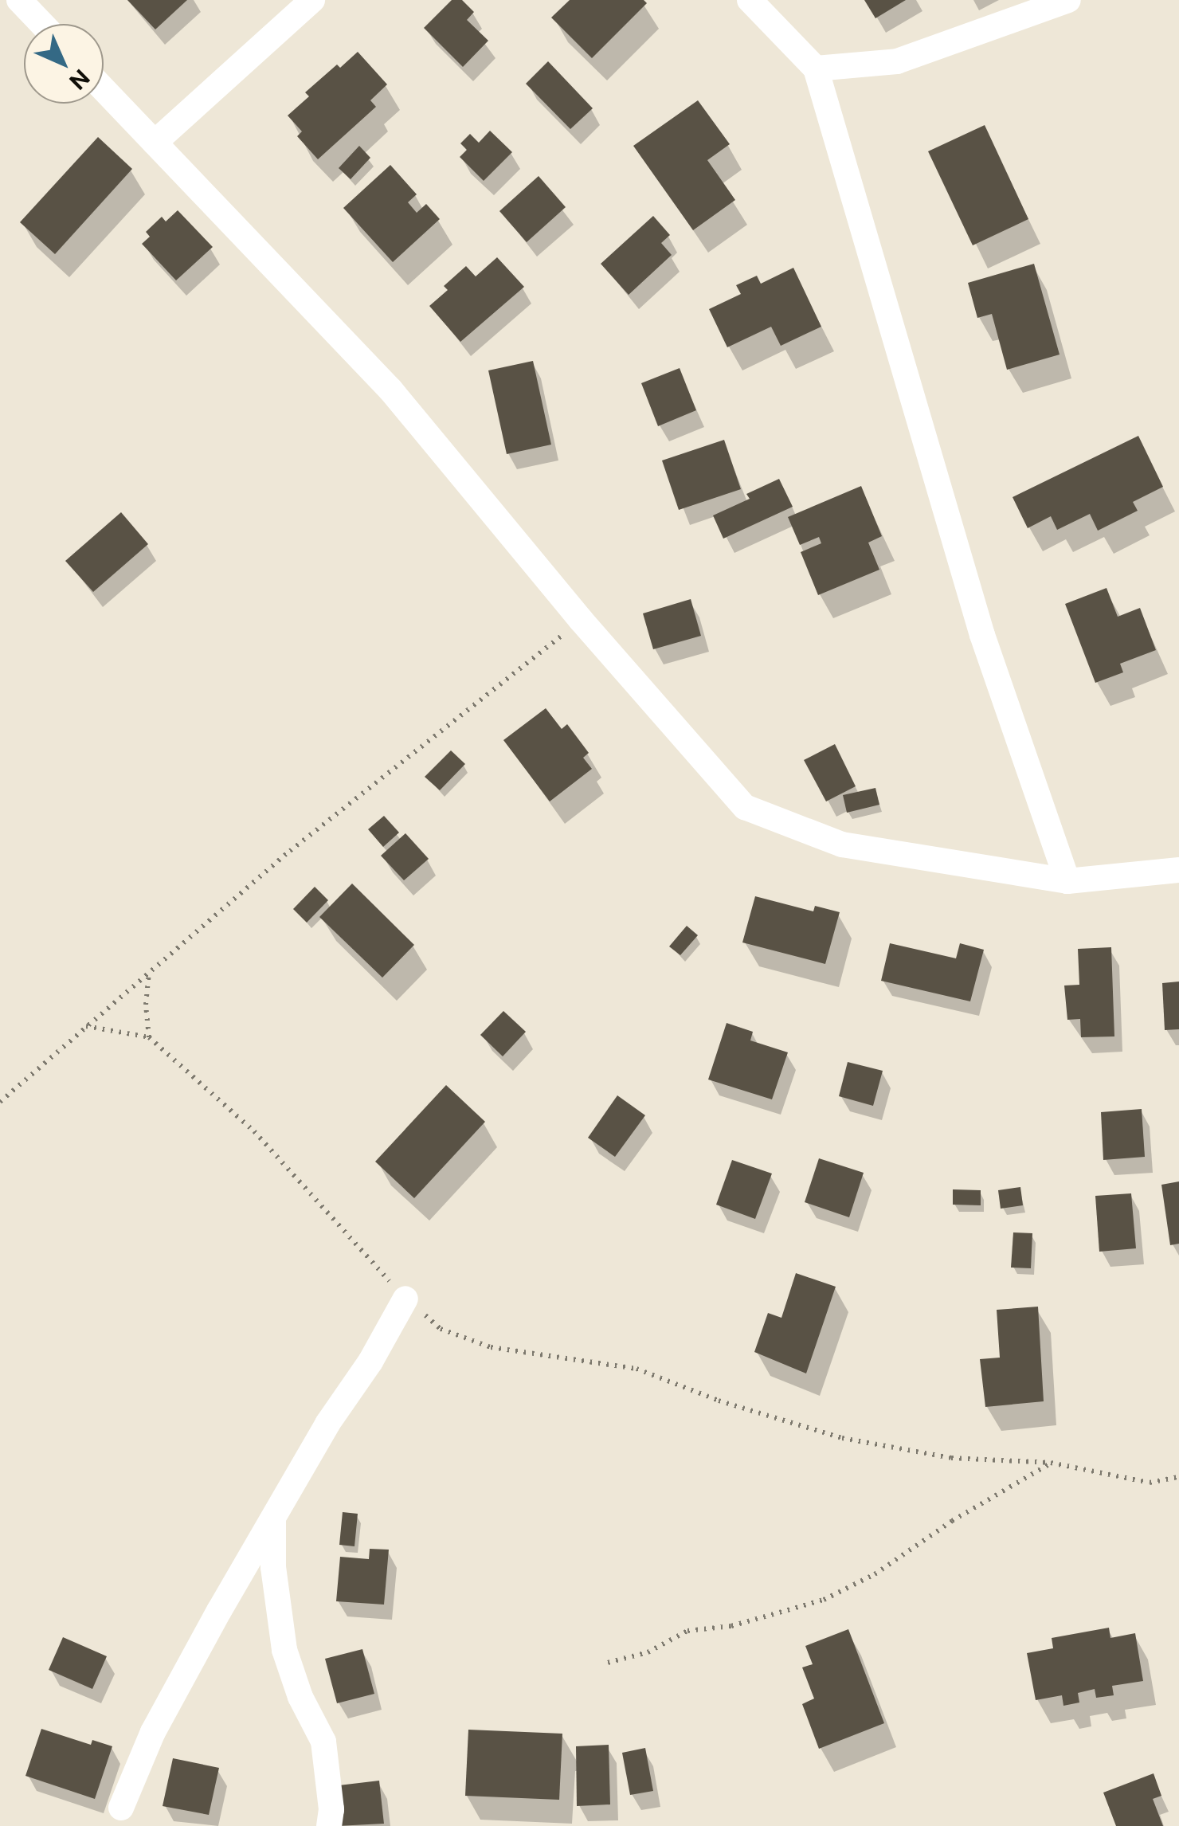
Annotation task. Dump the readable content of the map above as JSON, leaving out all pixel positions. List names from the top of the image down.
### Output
{
  "north": "bottom right"
}
